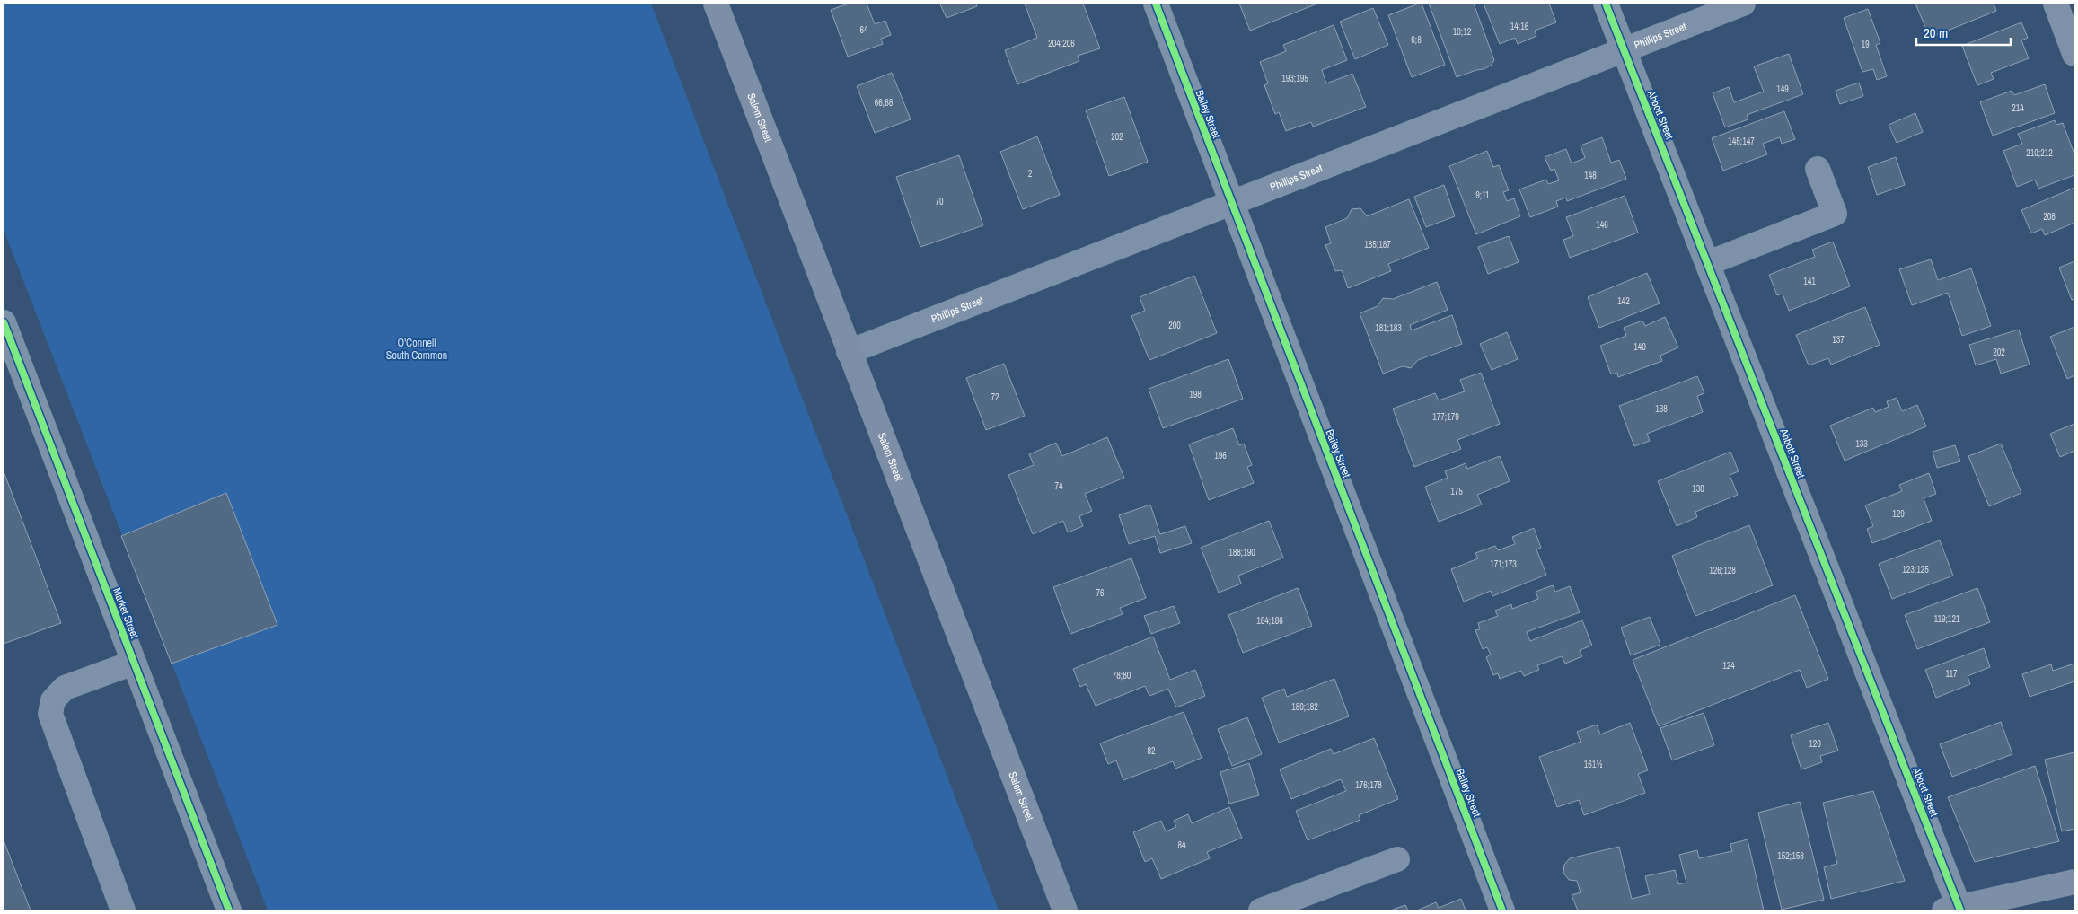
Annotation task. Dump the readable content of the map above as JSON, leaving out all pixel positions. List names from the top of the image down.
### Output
{
  "streets": {
    "main road": ["Salem Street"],
    "street": [
      "Phillips Street",
      "Bailey Street",
      "Abbott Street",
      "Market Street"
    ]
  },
  "crossings": [
    ["Phillips Street", "Bailey Street"],
    ["Phillips Street", "Abbott Street"],
    ["Phillips Street", "Salem Street"]
  ],
  "parks": ["O'Connell South Common"],
  "house_numbers": [
    "14;16",
    "64",
    "10;12",
    "6;8",
    "204;206",
    "19",
    "193;195",
    "149",
    "66;68",
    "214",
    "202",
    "145;147",
    "210;212",
    "2",
    "148",
    "9;11",
    "70",
    "208",
    "146",
    "185;187",
    "141",
    "142",
    "200",
    "181;183",
    "137",
    "140",
    "202",
    "198",
    "72",
    "138",
    "177;179",
    "133",
    "196",
    "74",
    "130",
    "175",
    "129",
    "188;190",
    "171;173",
    "123;125",
    "126;128",
    "76",
    "119;121",
    "184;186",
    "124",
    "117",
    "78;80",
    "180;182",
    "120",
    "82",
    "161½",
    "176;178",
    "84",
    "152;158"
  ],
  "scale_bar": "20 m"
}
